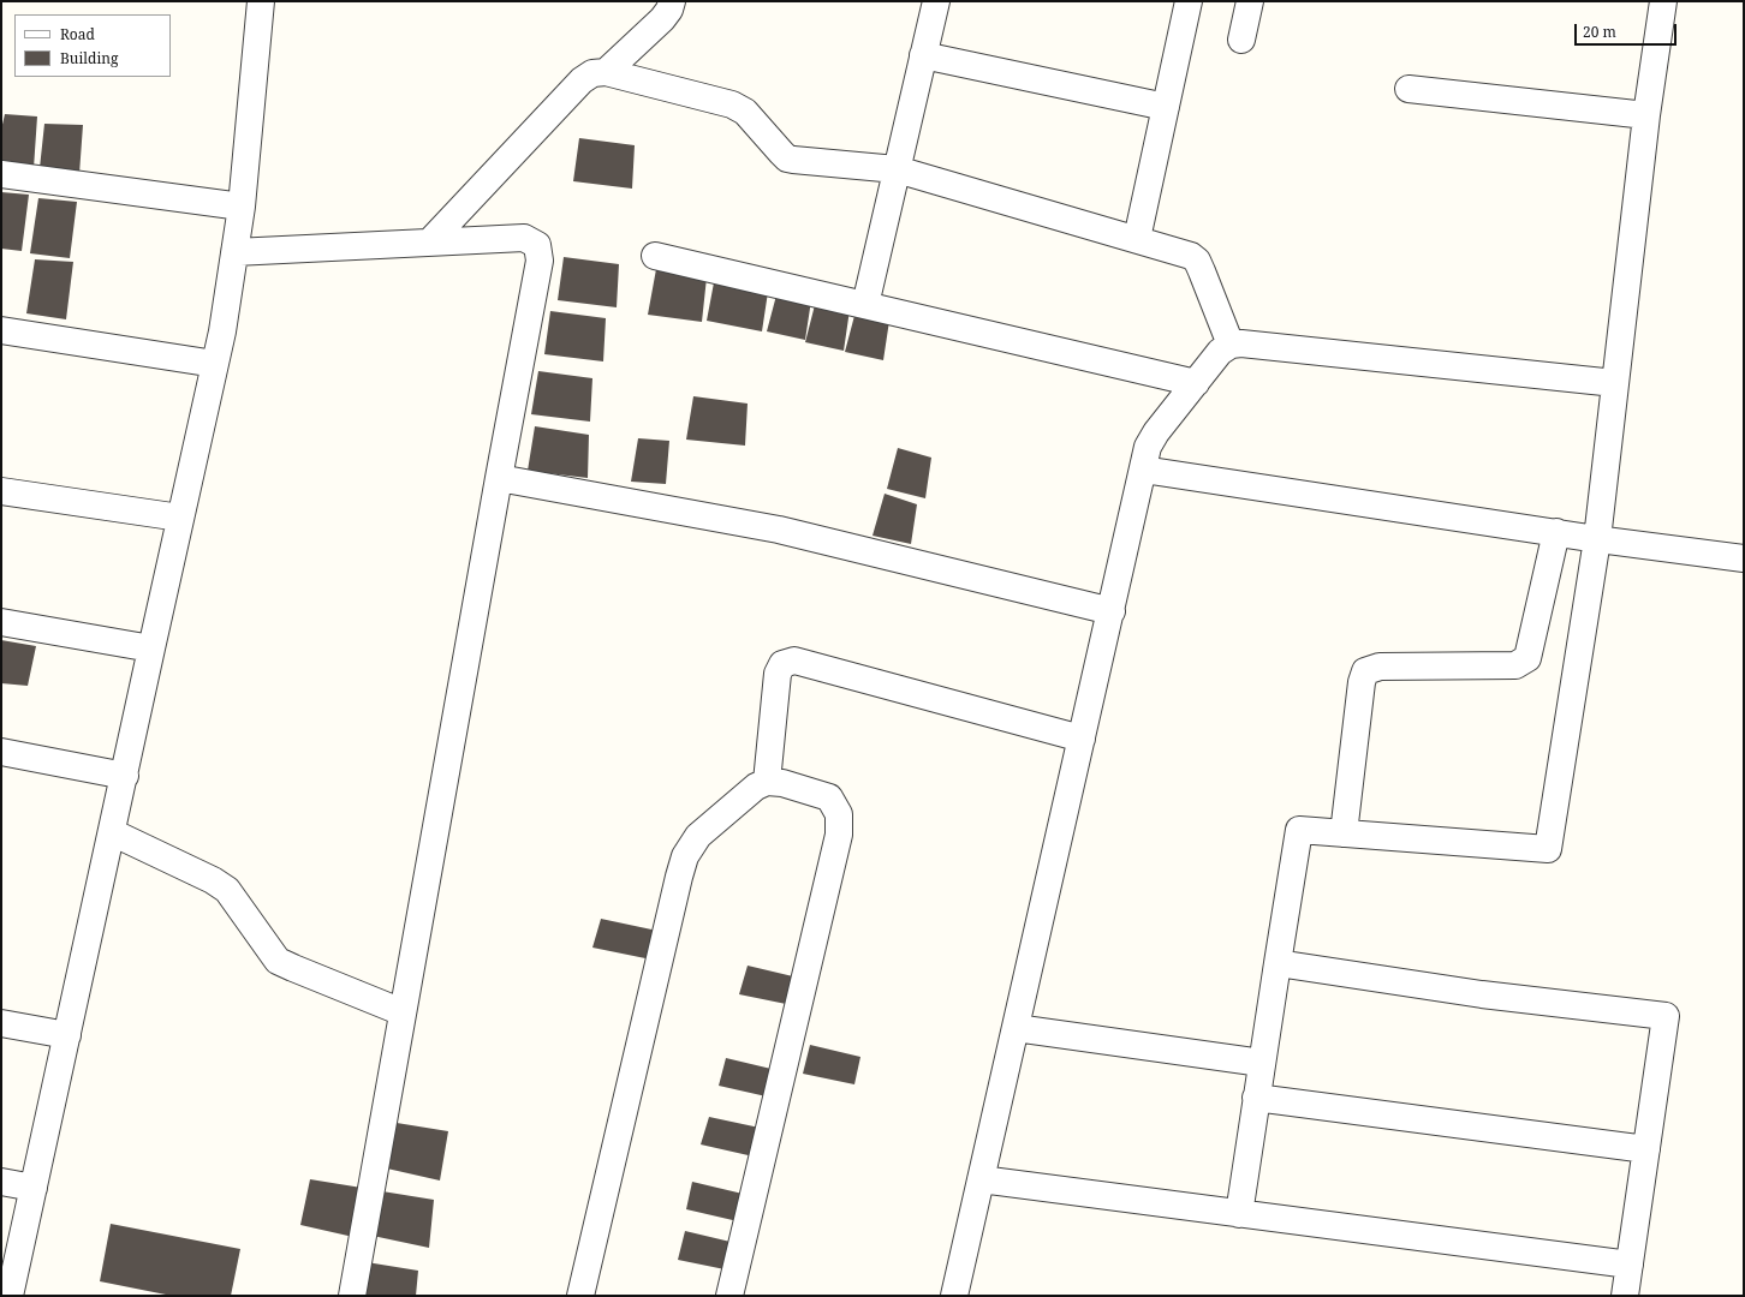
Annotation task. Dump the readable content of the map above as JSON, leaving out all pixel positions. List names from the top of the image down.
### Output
{
  "legend": ["Road", "Building"],
  "scale_bar": "20 m"
}
